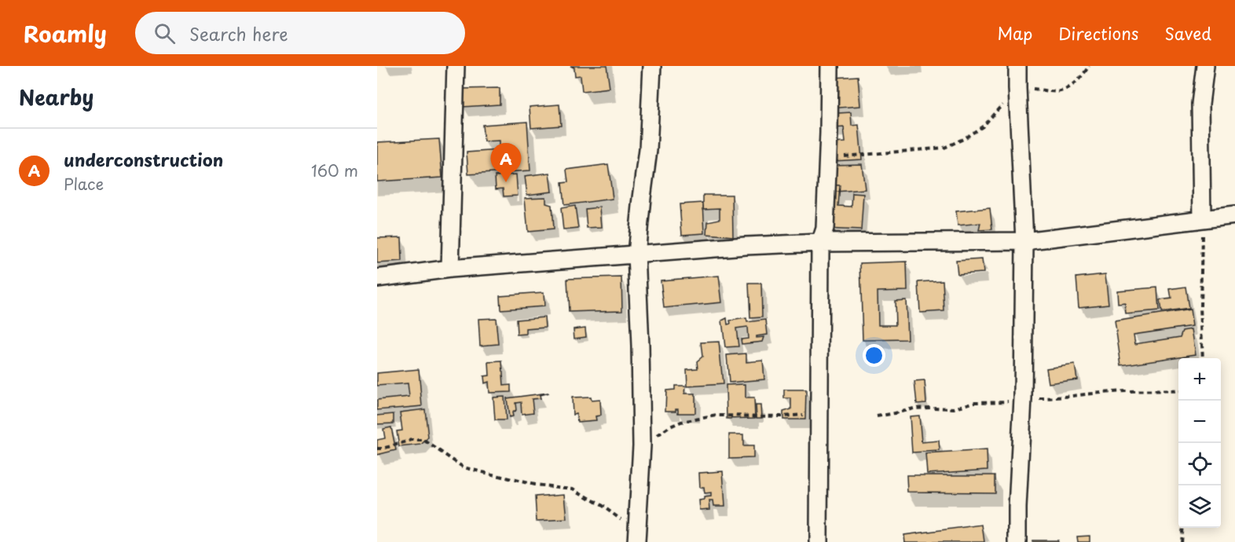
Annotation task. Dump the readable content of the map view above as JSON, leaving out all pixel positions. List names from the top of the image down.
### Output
{
  "page": {
    "header": "Roamly",
    "search": "Search here",
    "nav": ["Map", "Directions", "Saved"],
    "heading": "Nearby",
    "list": [
      {
        "mark": "A",
        "name": "underconstruction",
        "note": "Place",
        "value": "160 m"
      }
    ],
    "pins": "A",
    "map_buttons": ["+", "−"]
  }
}
